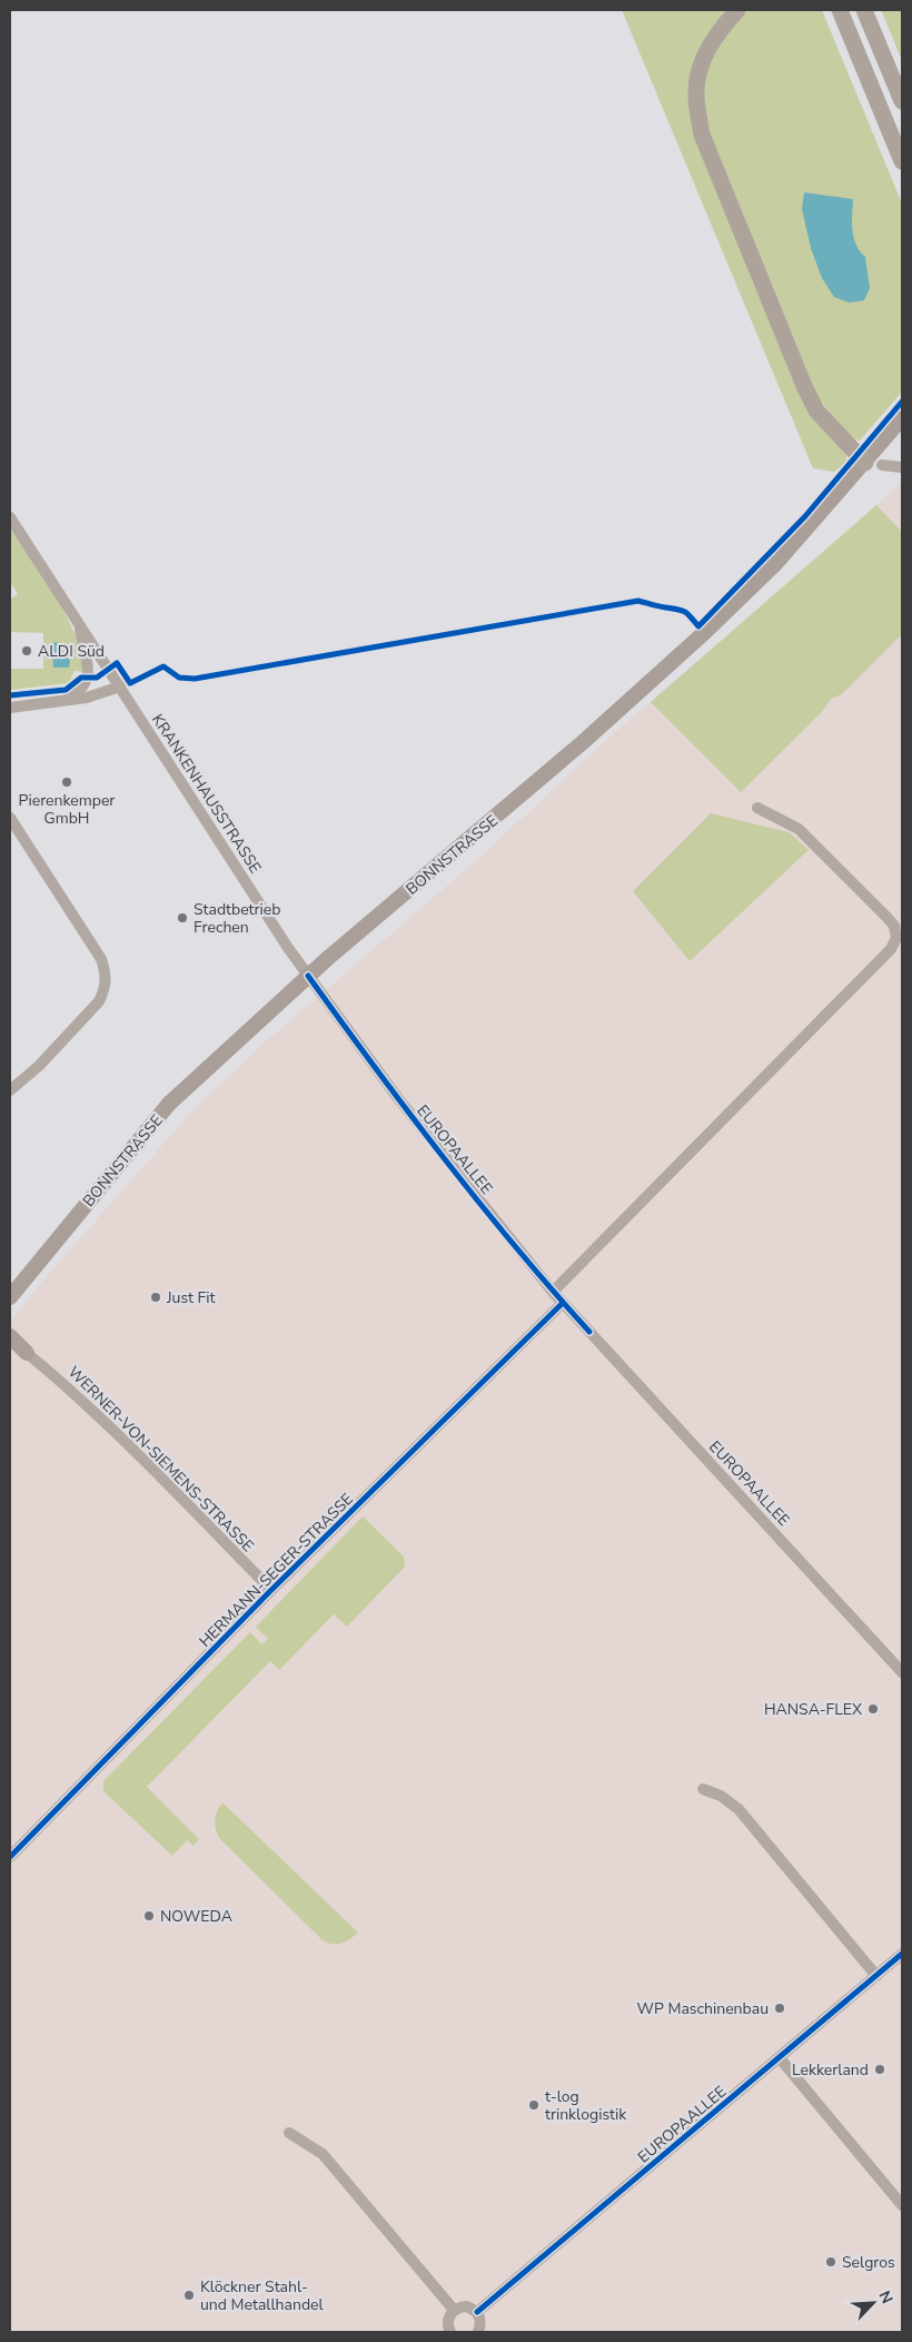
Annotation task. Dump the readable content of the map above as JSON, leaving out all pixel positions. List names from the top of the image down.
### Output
{
  "streets": {
    "main road": ["BONNSTRASSE"],
    "street": [
      "KRANKENHAUSSTRASSE",
      "EUROPAALLEE",
      "WERNER-VON-SIEMENS-STRASSE",
      "HERMANN-SEGER-STRASSE"
    ]
  },
  "crossings": [
    ["KRANKENHAUSSTRASSE", "BONNSTRASSE"],
    ["KRANKENHAUSSTRASSE", "EUROPAALLEE"],
    ["BONNSTRASSE", "EUROPAALLEE"],
    ["EUROPAALLEE", "HERMANN-SEGER-STRASSE"],
    ["WERNER-VON-SIEMENS-STRASSE", "HERMANN-SEGER-STRASSE"]
  ],
  "places": [
    "ALDI Süd",
    "Pierenkemper GmbH",
    "Stadtbetrieb Frechen",
    "Just Fit",
    "HANSA-FLEX",
    "NOWEDA",
    "WP Maschinenbau",
    "Lekkerland",
    "t-log trinklogistik",
    "Selgros",
    "Klöckner Stahl- und Metallhandel"
  ],
  "north": "top right"
}
